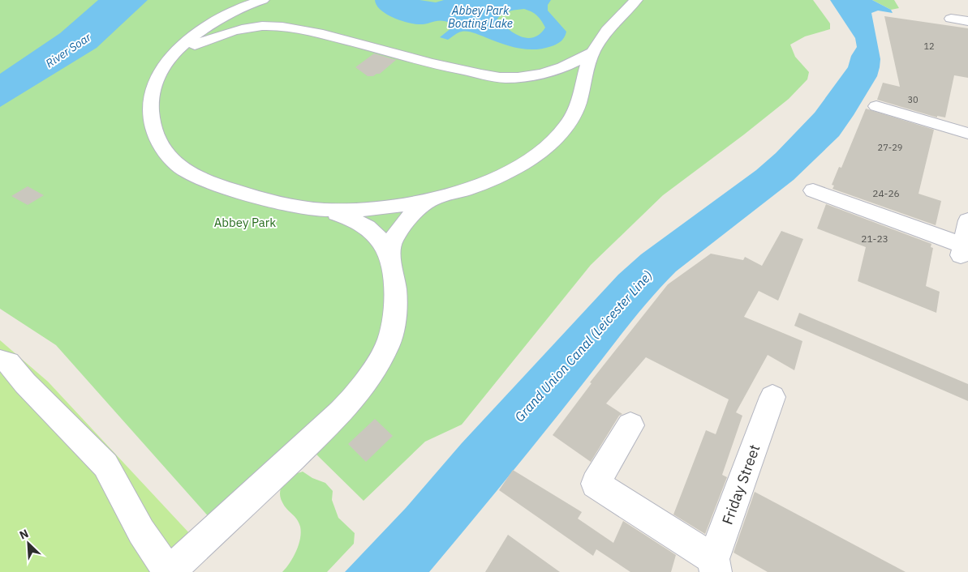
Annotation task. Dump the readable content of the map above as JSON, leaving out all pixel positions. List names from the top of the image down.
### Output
{
  "streets": {
    "street": ["Friday Street"]
  },
  "water": ["Abbey Park Boating Lake", "River Soar", "Grand Union Canal (Leicester Line)"],
  "parks": ["Abbey Park"],
  "house_numbers": [
    "12",
    "30",
    "27-29",
    "24-26",
    "21-23"
  ],
  "north": "top left"
}
